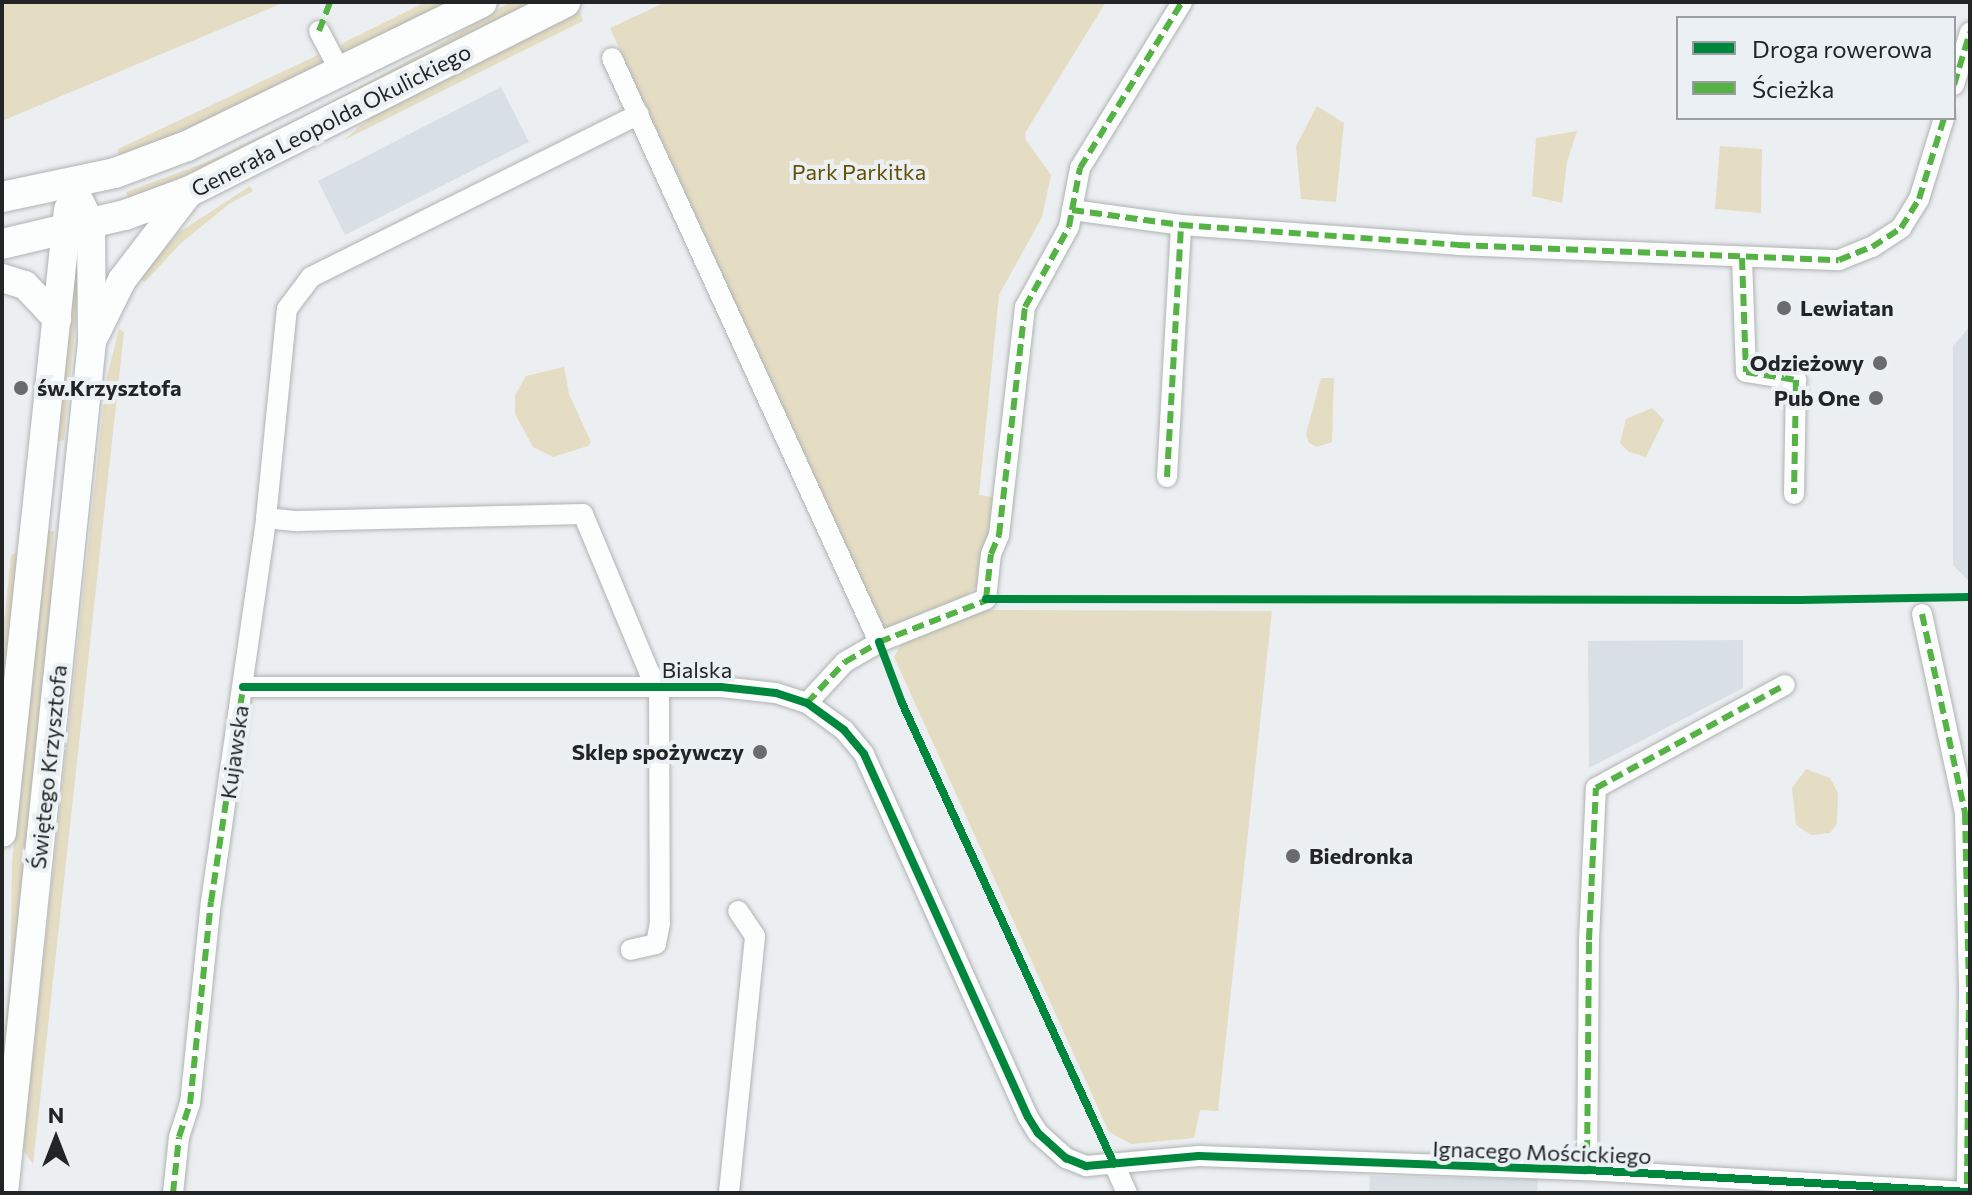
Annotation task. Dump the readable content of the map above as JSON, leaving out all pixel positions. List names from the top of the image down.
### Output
{
  "streets": {
    "main road": ["Generała Leopolda Okulickiego", "Świętego Krzysztofa"],
    "street": ["Bialska", "Kujawska", "Ignacego Mościckiego"]
  },
  "crossings": [
    ["Generała Leopolda Okulickiego", "Świętego Krzysztofa"],
    ["Bialska", "Kujawska"],
    ["Bialska", "Ignacego Mościckiego"]
  ],
  "parks": ["Park Parkitka"],
  "places": [
    "Lewiatan",
    "Odzieżowy",
    "św.Krzysztofa",
    "Pub One",
    "Sklep spożywczy",
    "Biedronka"
  ],
  "legend": ["Droga rowerowa", "Ścieżka"],
  "north": "top"
}
